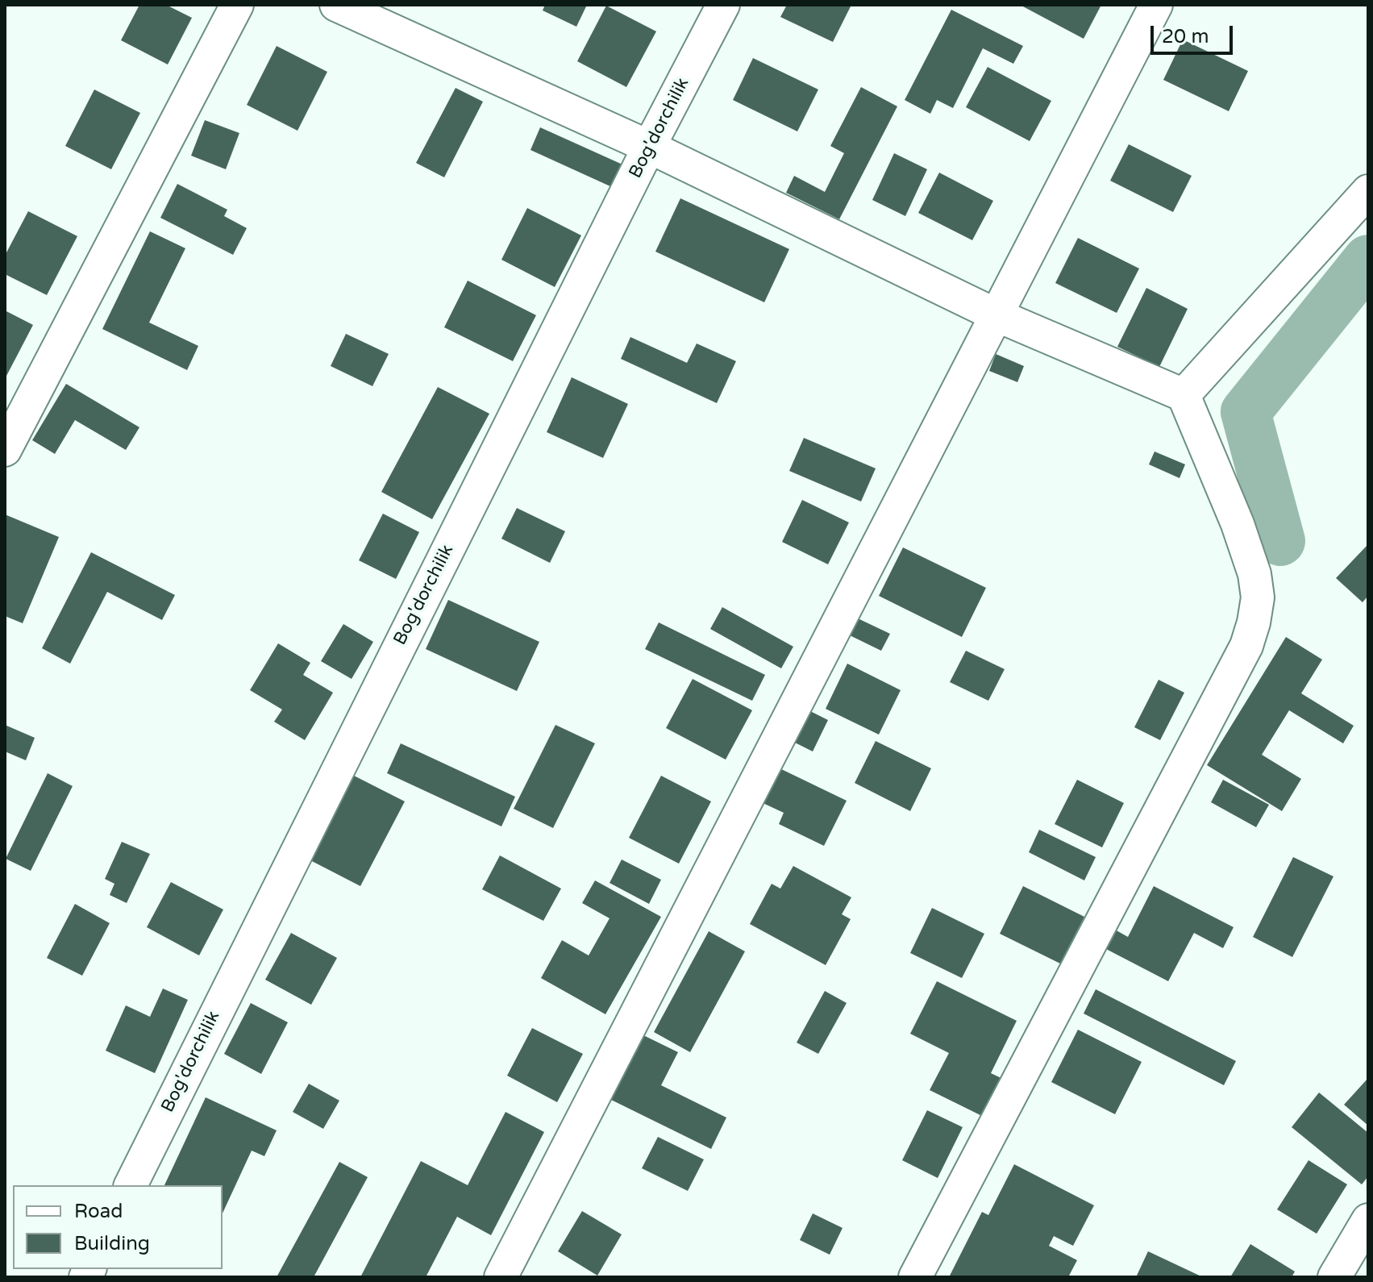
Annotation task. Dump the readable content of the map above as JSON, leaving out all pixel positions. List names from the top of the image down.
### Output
{
  "streets": {
    "street": ["Bog'dorchilik"]
  },
  "legend": ["Road", "Building"],
  "scale_bar": "20 m"
}
